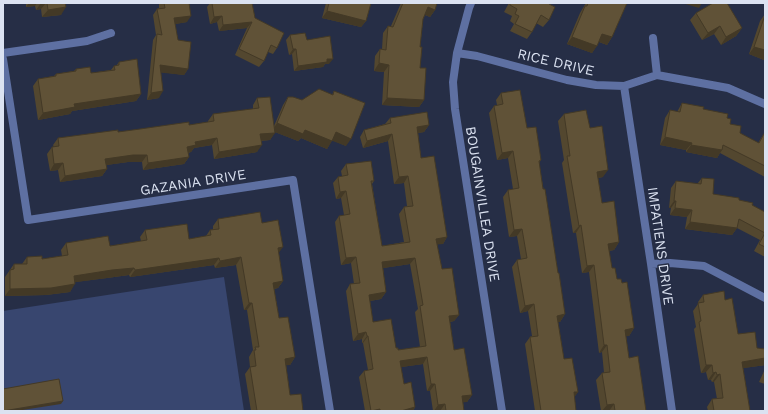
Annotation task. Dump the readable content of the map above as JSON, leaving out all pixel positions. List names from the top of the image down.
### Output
{
  "streets": {
    "street": [
      "RICE DRIVE",
      "GAZANIA DRIVE",
      "BOUGAINVILLEA DRIVE",
      "IMPATIENS DRIVE"
    ]
  },
  "crossings": [
    ["RICE DRIVE", "BOUGAINVILLEA DRIVE"],
    ["RICE DRIVE", "IMPATIENS DRIVE"]
  ]
}
